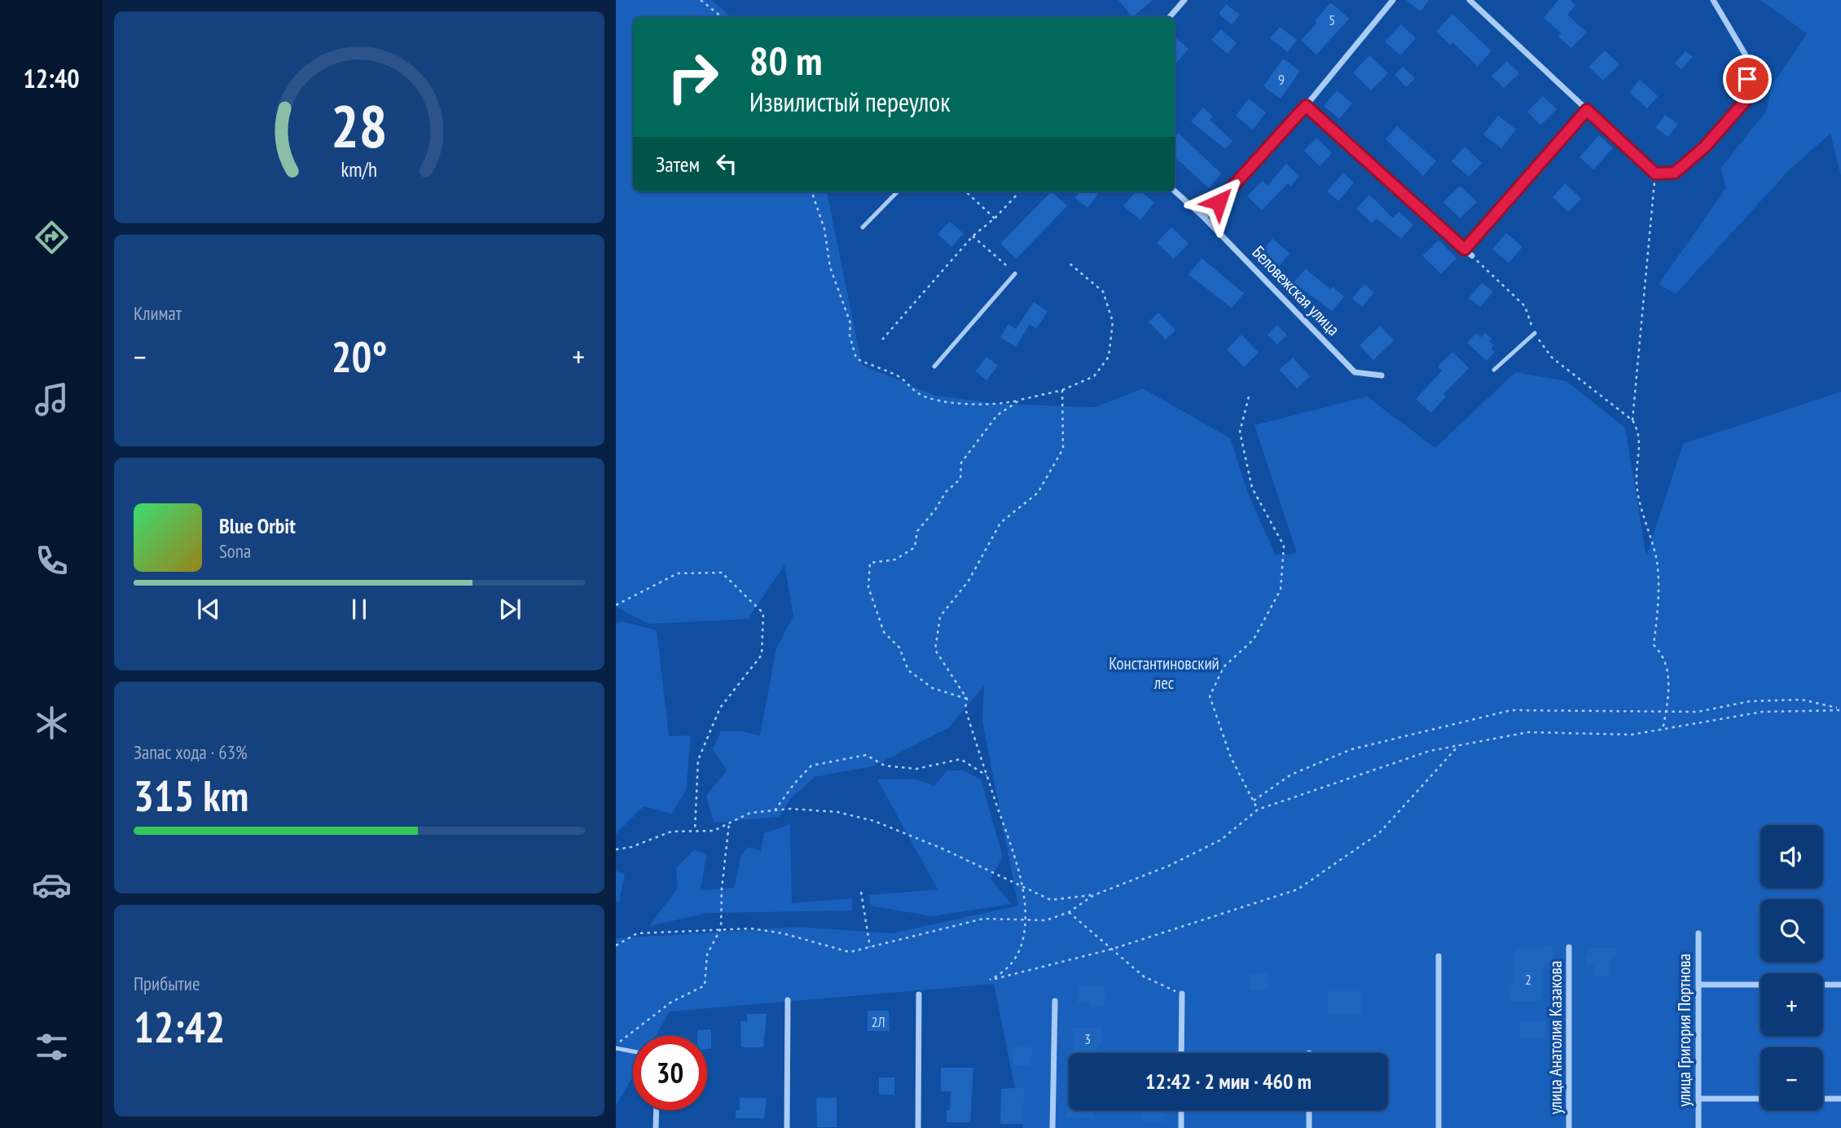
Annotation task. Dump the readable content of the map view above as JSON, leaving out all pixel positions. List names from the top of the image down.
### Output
{
  "streets": {
    "street": ["Беловежская улица", "улица Григория Портнова", "улица Анатолия Казакова"]
  },
  "parks": ["Константиновский лес"],
  "house_numbers": [
    "5",
    "9",
    "2",
    "2Л",
    "3"
  ],
  "page": {
    "tabs": "12:40",
    "turn": ["80 m", "Извилистый переулок"],
    "then": "Затем",
    "tile": [
      "Климат",
      ["Запас хода · 63%", "315 km"],
      ["Прибытие", "12:42"]
    ],
    "heat": ["−", "20°", "+"],
    "song": ["Blue Orbit", "Sona"],
    "map_buttons": ["+", "−"],
    "limit": "30",
    "trip": "12:42 · 2 мин · 460 m",
    "gauge": ["28", "km/h"]
  }
}
